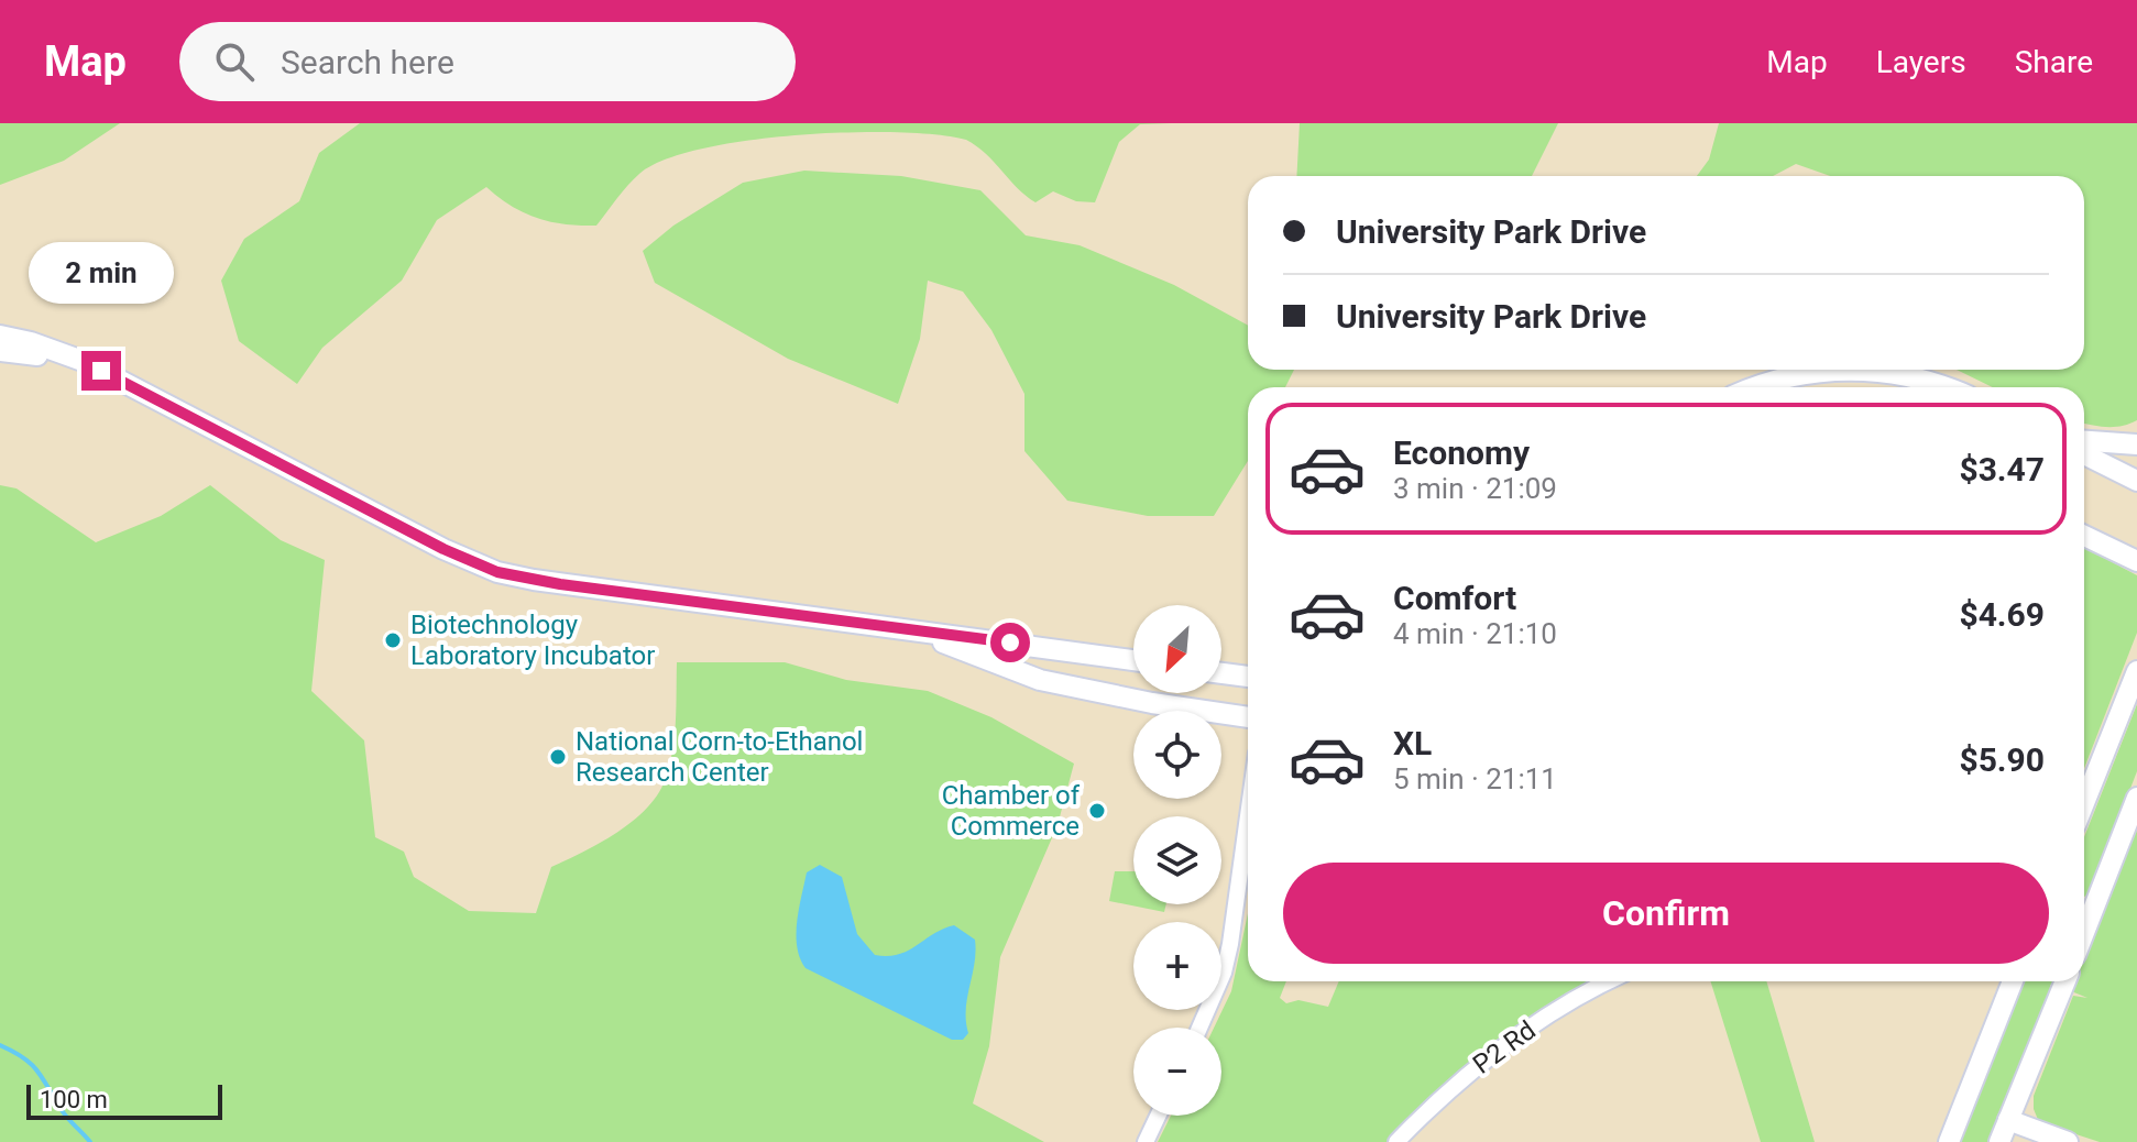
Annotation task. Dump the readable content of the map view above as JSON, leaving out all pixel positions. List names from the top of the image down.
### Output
{
  "streets": {
    "street": ["P2 Rd"]
  },
  "places": ["Biotechnology Laboratory Incubator", "National Corn-to-Ethanol Research Center", "Chamber of Commerce"],
  "scale_bar": "100 m",
  "north": "bottom left",
  "page": {
    "header": "Map",
    "search": "Search here",
    "nav": ["Map", "Layers", "Share"],
    "banner": ["University Park Drive", "University Park Drive"],
    "bubble": "2 min",
    "list": [
      {
        "name": "Economy",
        "note": "3 min · 21:09",
        "value": "$3.47"
      },
      {
        "name": "Comfort",
        "note": "4 min · 21:10",
        "value": "$4.69"
      },
      {
        "name": "XL",
        "note": "5 min · 21:11",
        "value": "$5.90"
      }
    ],
    "map_buttons": ["+", "−"],
    "buttons": "Confirm",
    "scale": "100 m"
  }
}
